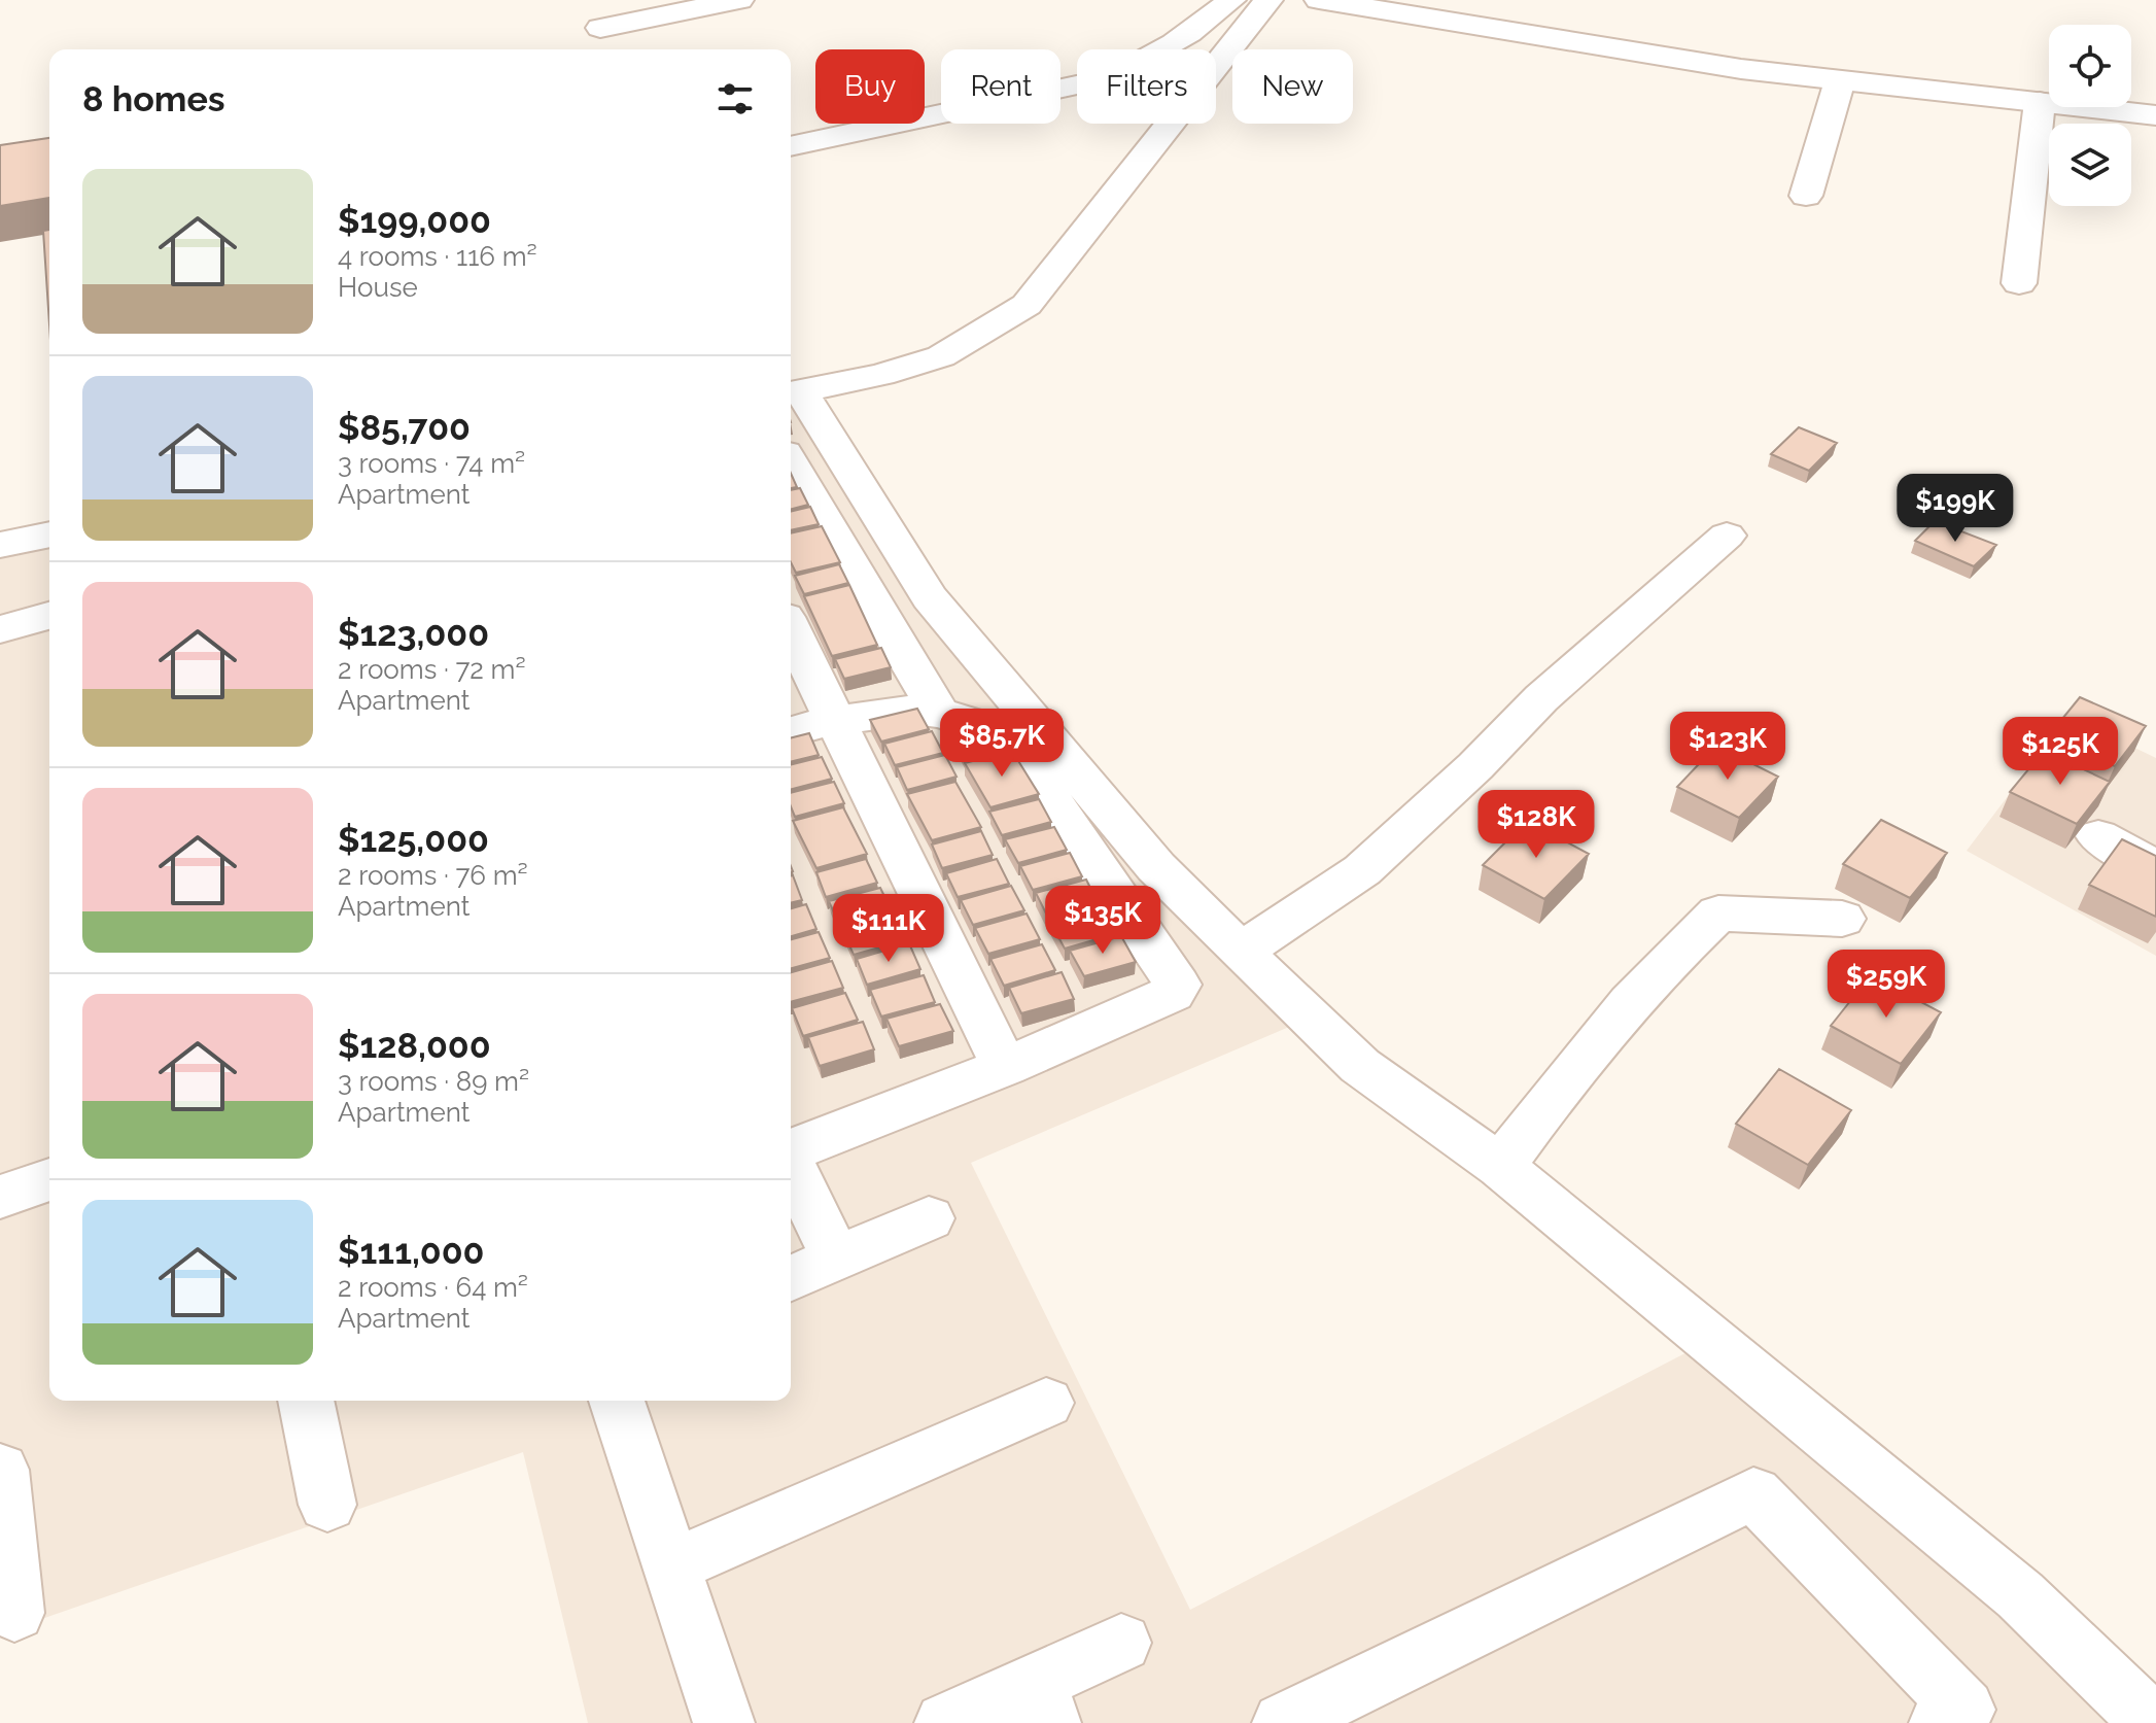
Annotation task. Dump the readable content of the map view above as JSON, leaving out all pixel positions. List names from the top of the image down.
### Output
{
  "page": {
    "chip": [
      "Buy",
      "Rent",
      "Filters",
      "New"
    ],
    "heading": "8 homes",
    "list": [
      {
        "name": "$199,000",
        "note": "4 rooms · 116 m² · House"
      },
      {
        "name": "$85,700",
        "note": "3 rooms · 74 m² · Apartment"
      },
      {
        "name": "$123,000",
        "note": "2 rooms · 72 m² · Apartment"
      },
      {
        "name": "$125,000",
        "note": "2 rooms · 76 m² · Apartment"
      },
      {
        "name": "$128,000",
        "note": "3 rooms · 89 m² · Apartment"
      },
      {
        "name": "$111,000",
        "note": "2 rooms · 64 m² · Apartment"
      }
    ],
    "price": [
      "$199K",
      "$85.7K",
      "$123K",
      "$125K",
      "$128K",
      "$135K",
      "$111K",
      "$259K"
    ]
  }
}
